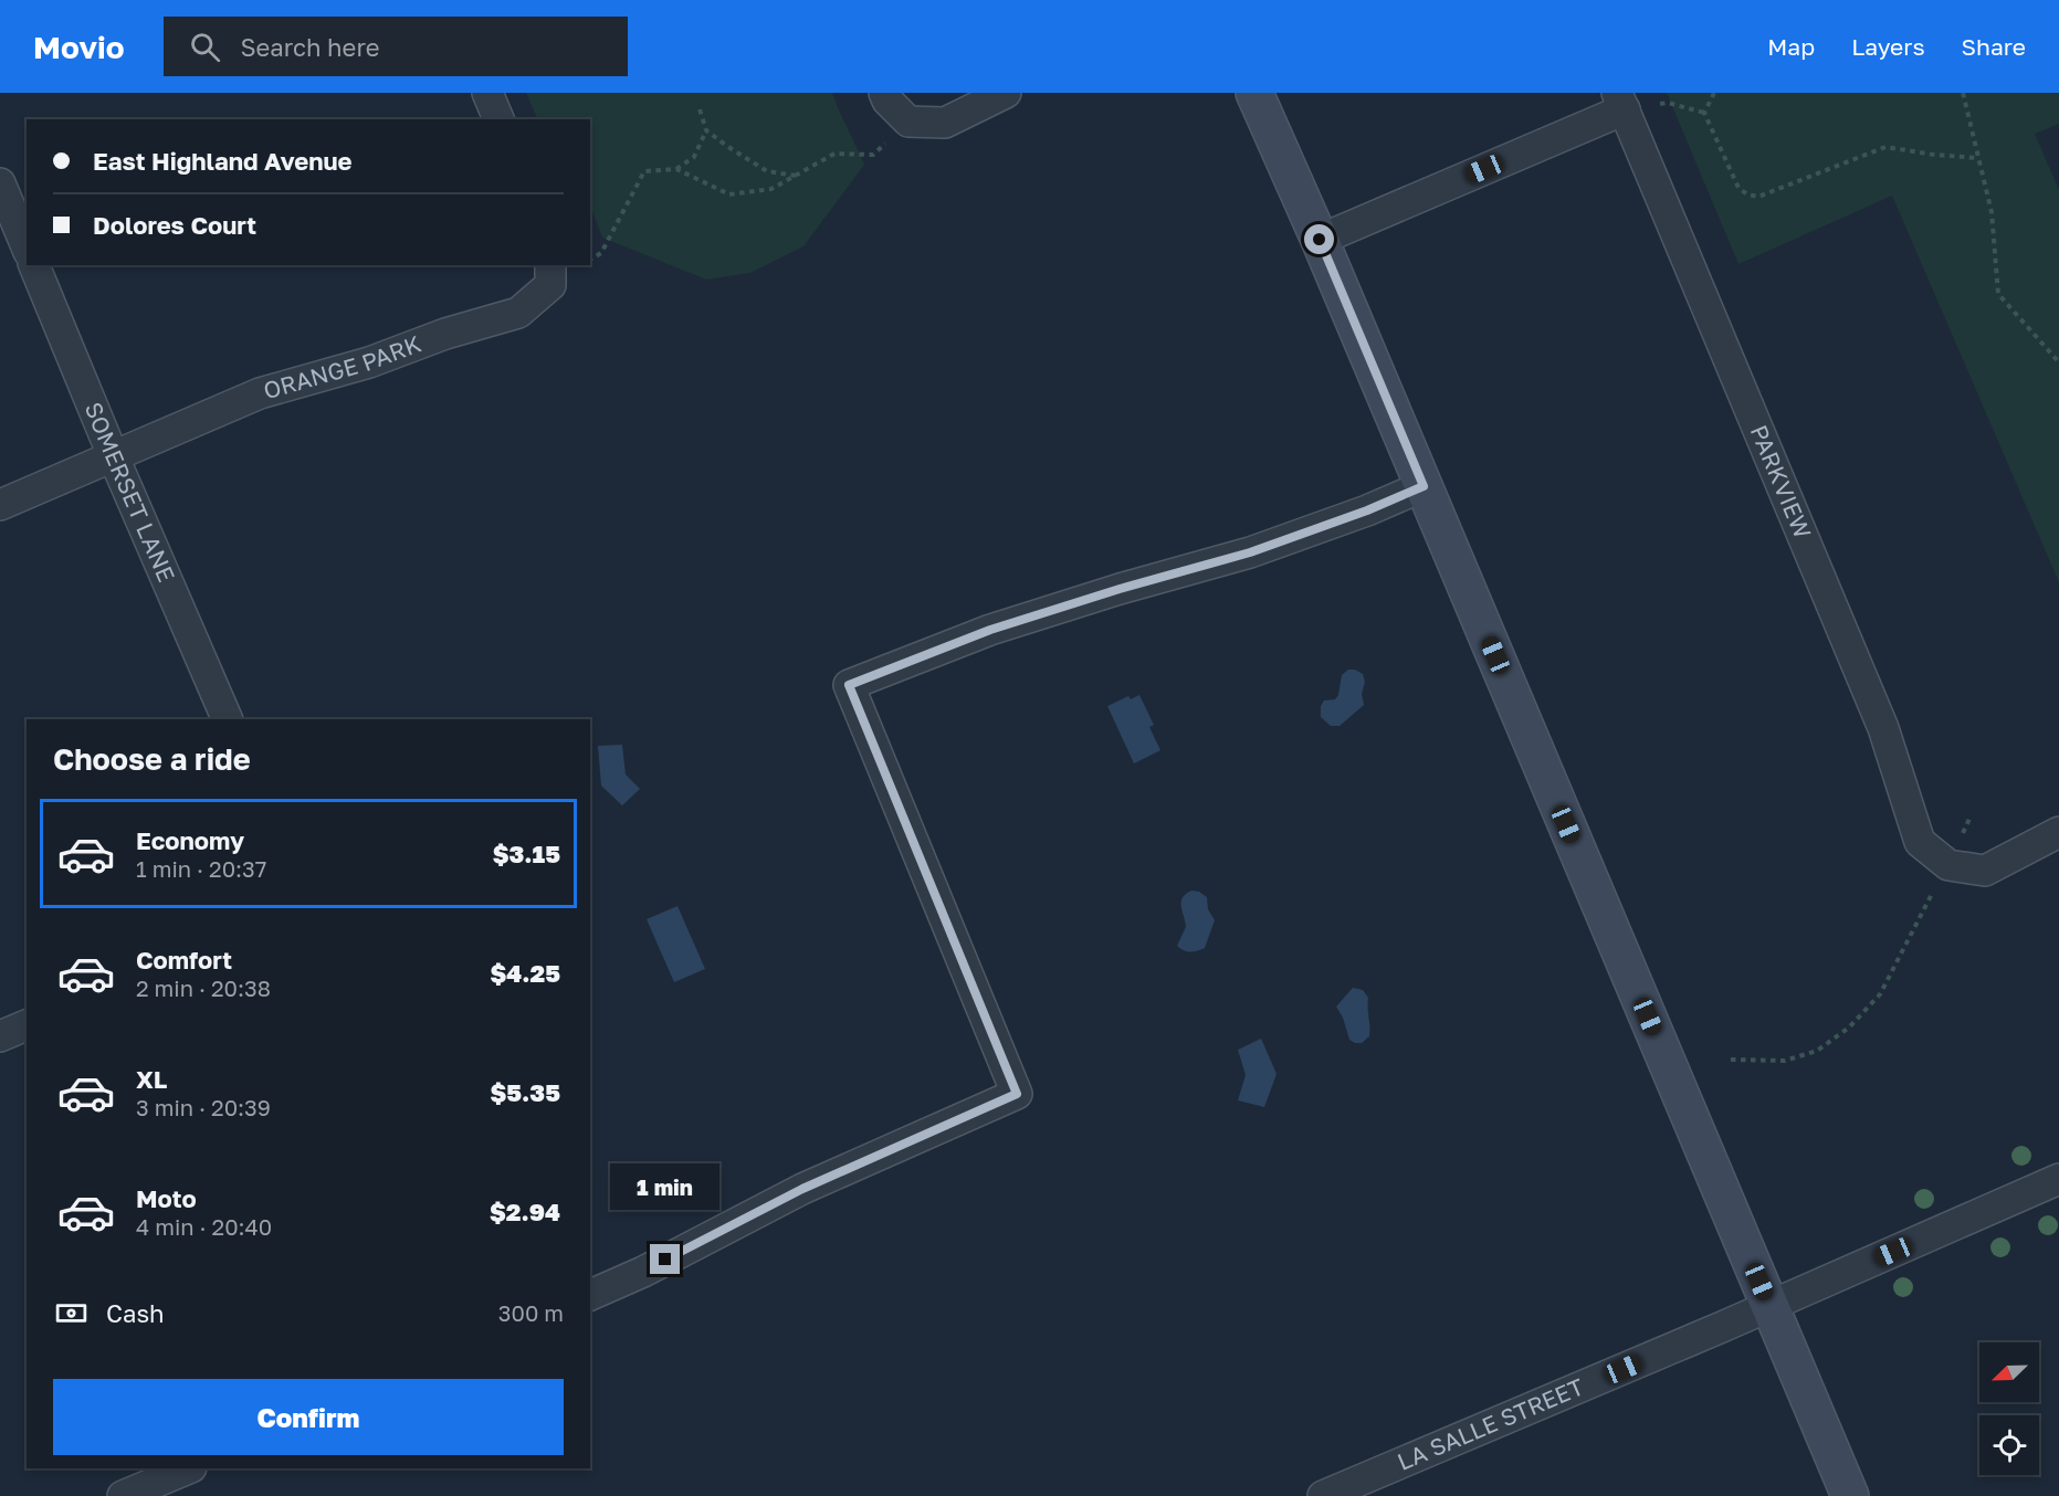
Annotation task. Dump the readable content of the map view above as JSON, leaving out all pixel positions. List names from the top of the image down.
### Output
{
  "streets": {
    "street": [
      "ORANGE PARK",
      "PARKVIEW",
      "SOMERSET LANE",
      "LA SALLE STREET"
    ]
  },
  "crossings": [
    ["ORANGE PARK", "SOMERSET LANE"]
  ],
  "north": "bottom left",
  "page": {
    "header": "Movio",
    "search": "Search here",
    "nav": ["Map", "Layers", "Share"],
    "banner": ["East Highland Avenue", "Dolores Court"],
    "heading": "Choose a ride",
    "list": [
      {
        "name": "Economy",
        "note": "1 min · 20:37",
        "value": "$3.15"
      },
      {
        "name": "Comfort",
        "note": "2 min · 20:38",
        "value": "$4.25"
      },
      {
        "name": "XL",
        "note": "3 min · 20:39",
        "value": "$5.35"
      },
      {
        "name": "Moto",
        "note": "4 min · 20:40",
        "value": "$2.94"
      }
    ],
    "bubble": "1 min",
    "pay": ["Cash", "300 m"],
    "buttons": "Confirm"
  }
}
